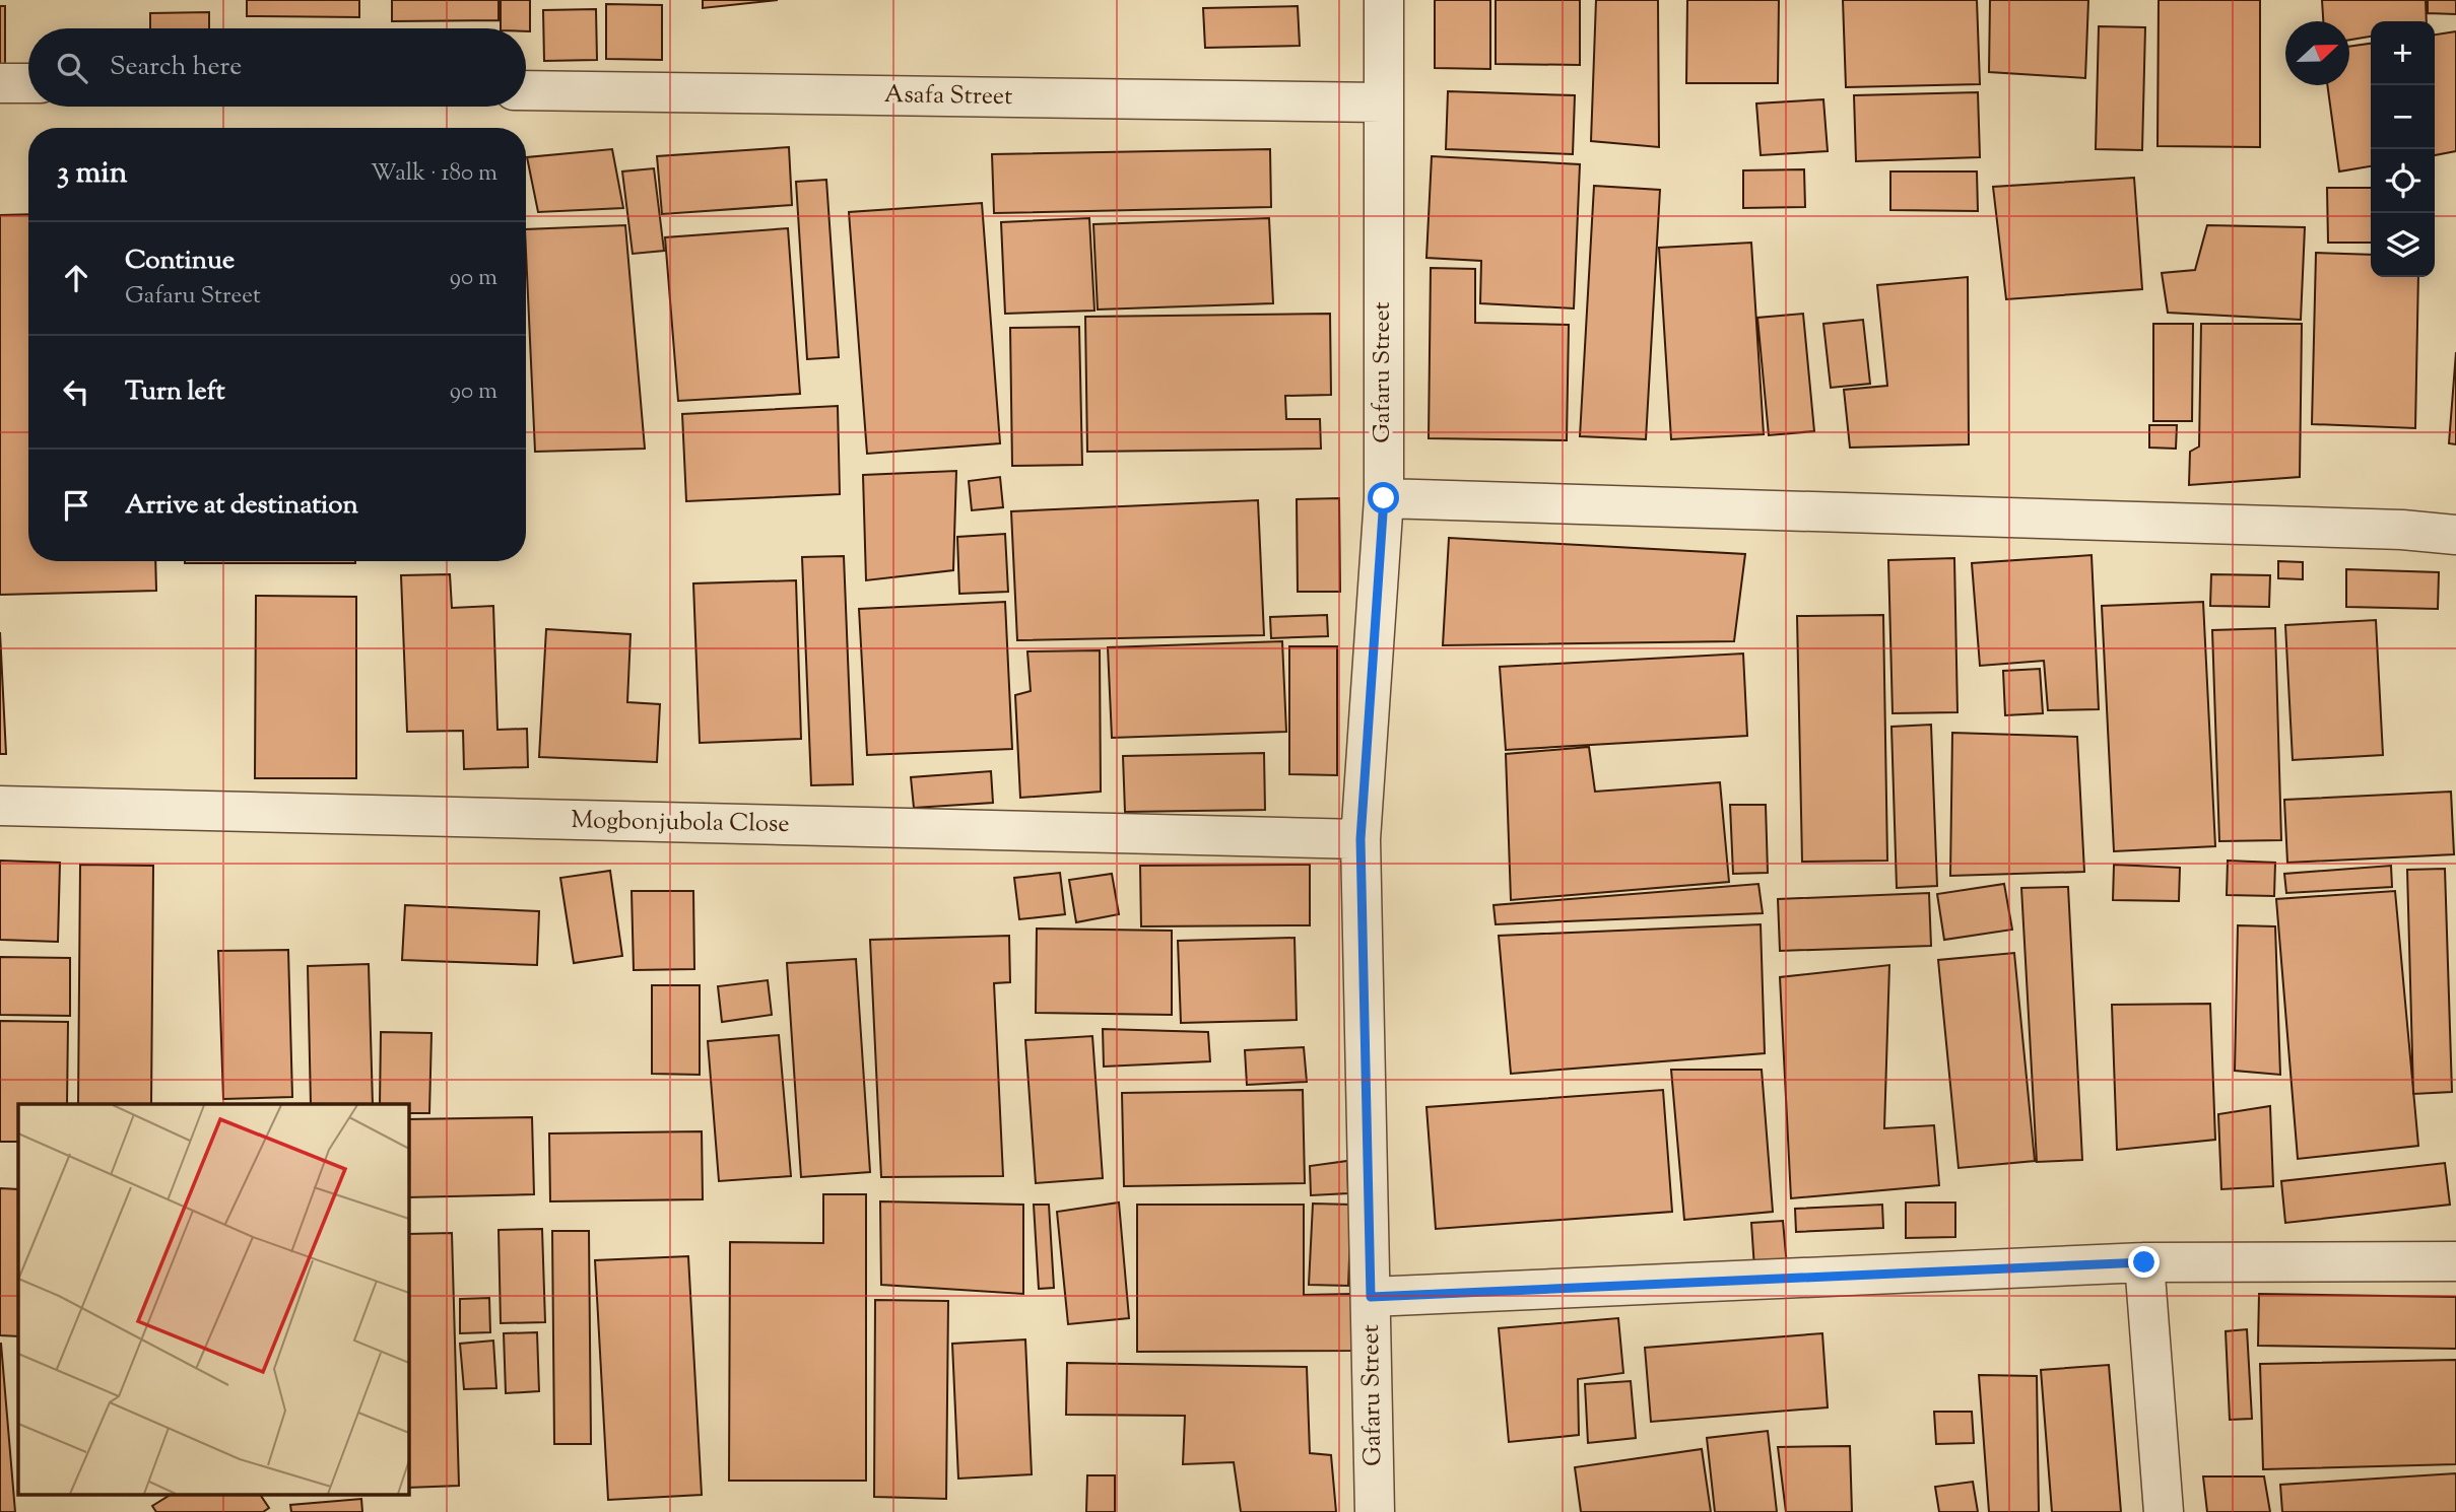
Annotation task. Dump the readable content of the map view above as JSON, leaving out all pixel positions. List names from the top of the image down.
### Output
{
  "streets": {
    "street": ["Asafa Street", "Gafaru Street", "Mogbonjubola Close"]
  },
  "crossings": [
    ["Asafa Street", "Gafaru Street"],
    ["Gafaru Street", "Mogbonjubola Close"]
  ],
  "north": "right",
  "page": {
    "map_buttons": ["+", "−"],
    "search": "Search here",
    "heading": ["3 min", "Walk · 180 m"],
    "list": [
      ["Continue", "Gafaru Street", "90 m"],
      ["Turn left", "90 m"],
      "Arrive at destination"
    ]
  }
}
